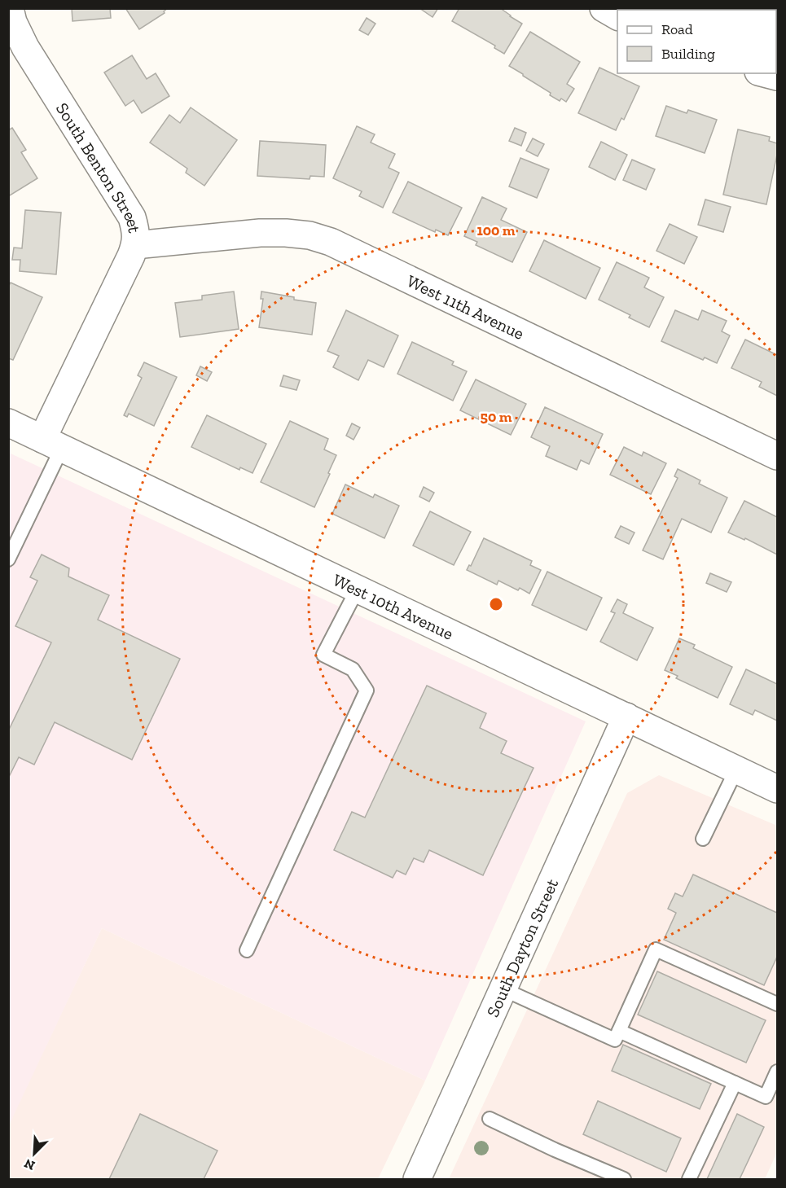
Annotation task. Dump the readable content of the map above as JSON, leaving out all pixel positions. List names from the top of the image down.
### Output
{
  "streets": {
    "street": [
      "South Benton Street",
      "West 11th Avenue",
      "West 10th Avenue",
      "South Dayton Street"
    ]
  },
  "crossings": [
    ["South Benton Street", "West 11th Avenue"],
    ["South Benton Street", "West 10th Avenue"],
    ["West 10th Avenue", "South Dayton Street"]
  ],
  "legend": ["Road", "Building"],
  "north": "bottom left",
  "rings": ["100 m", "50 m"]
}
